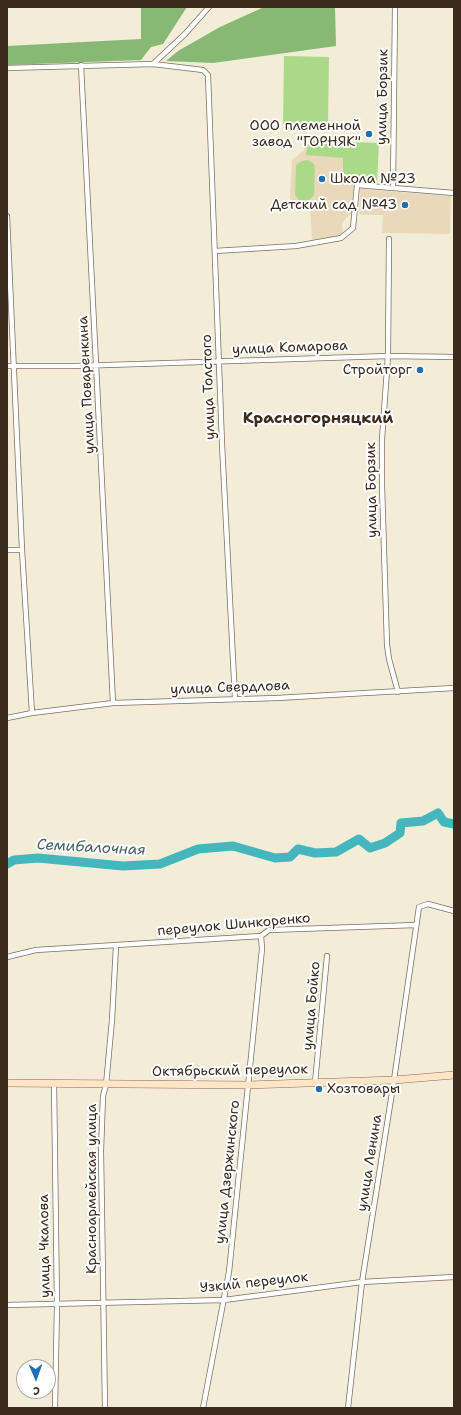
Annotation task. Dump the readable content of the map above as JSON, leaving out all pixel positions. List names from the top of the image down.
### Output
{
  "streets": {
    "street": [
      "улица Борзик",
      "улица Комарова",
      "улица Поваренкина",
      "улица Толстого",
      "улица Свердлова",
      "переулок Шинкоренко",
      "улица Бойко",
      "Октябрьский переулок",
      "улица Ленина",
      "улица Дзержинского",
      "Красноармейская улица",
      "улица Чкалова",
      "Узкий переулок"
    ]
  },
  "crossings": [
    ["улица Борзик", "улица Комарова"],
    ["улица Борзик", "улица Свердлова"],
    ["улица Комарова", "улица Поваренкина"],
    ["улица Комарова", "улица Толстого"],
    ["улица Поваренкина", "улица Свердлова"],
    ["улица Толстого", "улица Свердлова"],
    ["переулок Шинкоренко", "улица Ленина"],
    ["переулок Шинкоренко", "улица Дзержинского"],
    ["переулок Шинкоренко", "Красноармейская улица"],
    ["улица Бойко", "Октябрьский переулок"],
    ["Октябрьский переулок", "улица Ленина"],
    ["Октябрьский переулок", "улица Дзержинского"],
    ["Октябрьский переулок", "Красноармейская улица"],
    ["Октябрьский переулок", "улица Чкалова"],
    ["улица Ленина", "Узкий переулок"],
    ["улица Дзержинского", "Узкий переулок"],
    ["Красноармейская улица", "Узкий переулок"],
    ["улица Чкалова", "Узкий переулок"]
  ],
  "districts": ["Красногорняцкий"],
  "water": ["Семибалочная"],
  "places": [
    "ООО племенной завод \"ГОРНЯК\"",
    "Школа №23",
    "Детский сад №43",
    "Стройторг",
    "Хозтовары"
  ],
  "north": "bottom"
}
